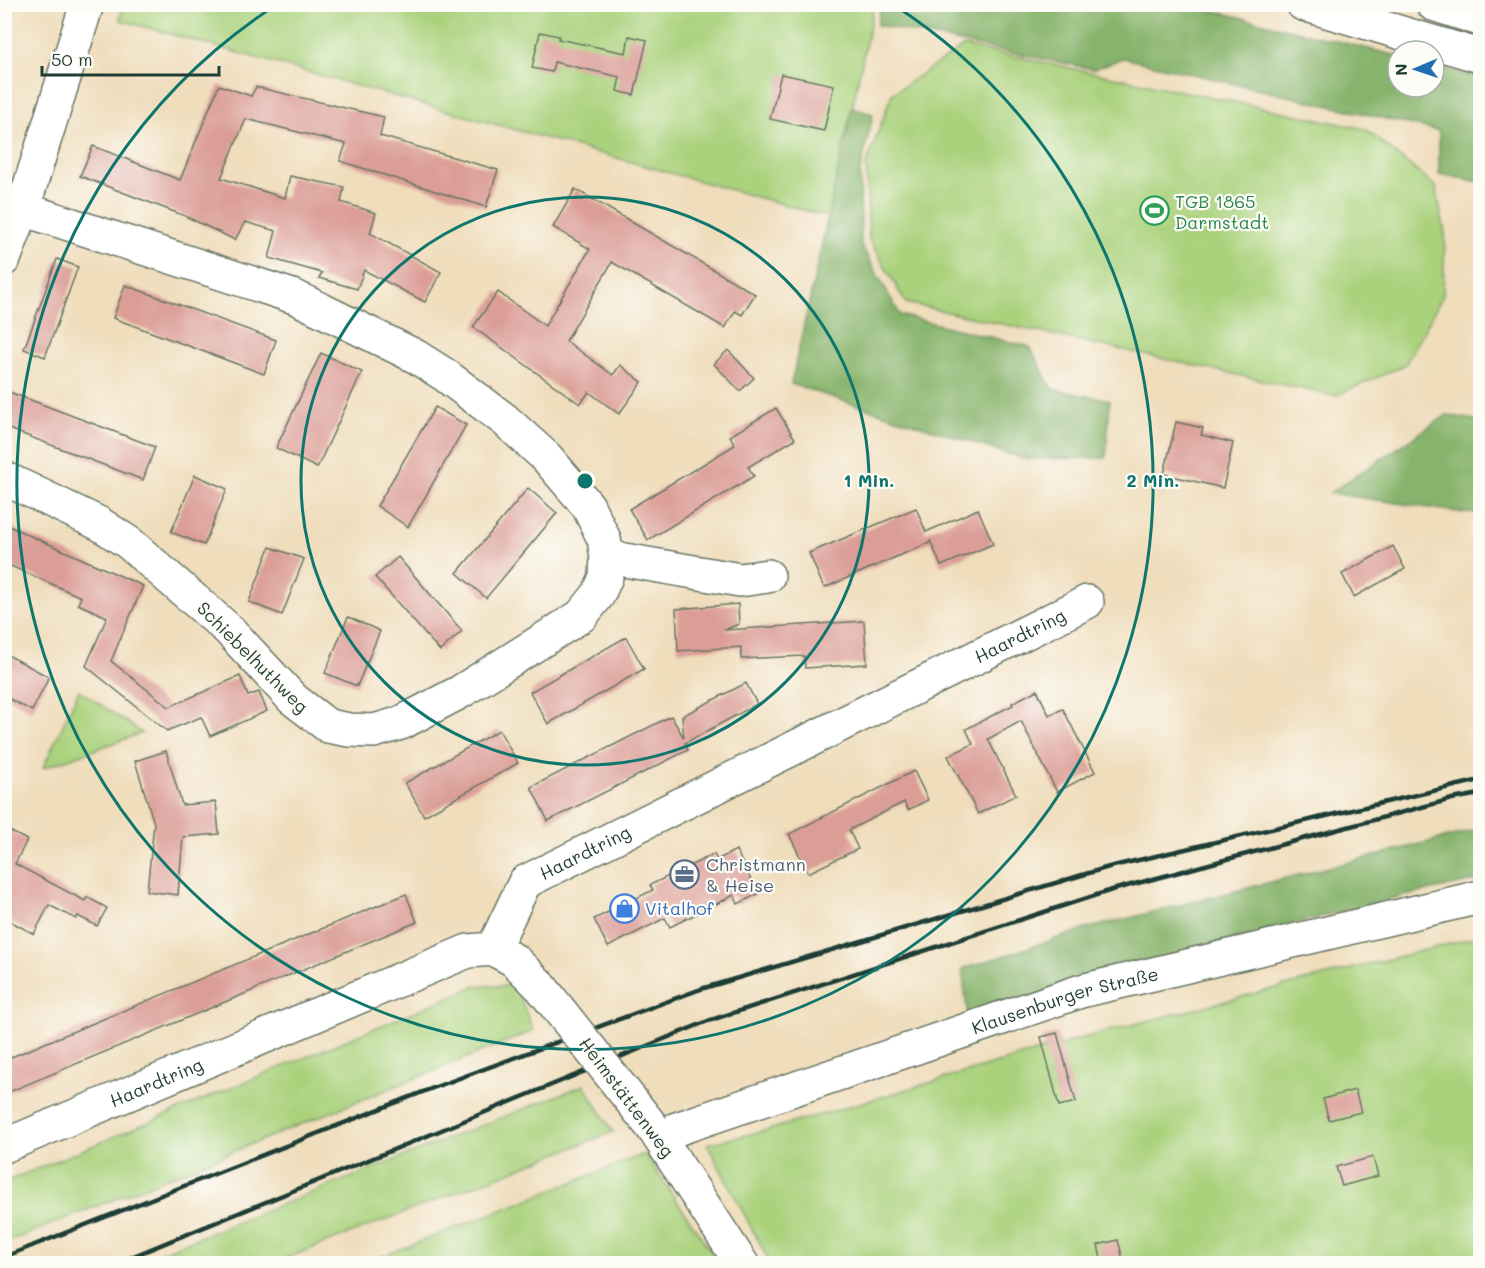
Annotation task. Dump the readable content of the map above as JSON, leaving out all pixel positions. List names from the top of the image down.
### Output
{
  "streets": {
    "street": [
      "Haardtring",
      "Schiebelhuthweg",
      "Klausenburger Straße",
      "Heimstättenweg"
    ]
  },
  "crossings": [
    ["Haardtring", "Heimstättenweg"],
    ["Klausenburger Straße", "Heimstättenweg"]
  ],
  "places": {
    "sports": ["TGB 1865 Darmstadt"],
    "office": ["Christmann & Heise"],
    "shop": ["Vitalhof"]
  },
  "scale_bar": "50 m",
  "north": "left",
  "rings": ["1 Min.", "2 Min."]
}
